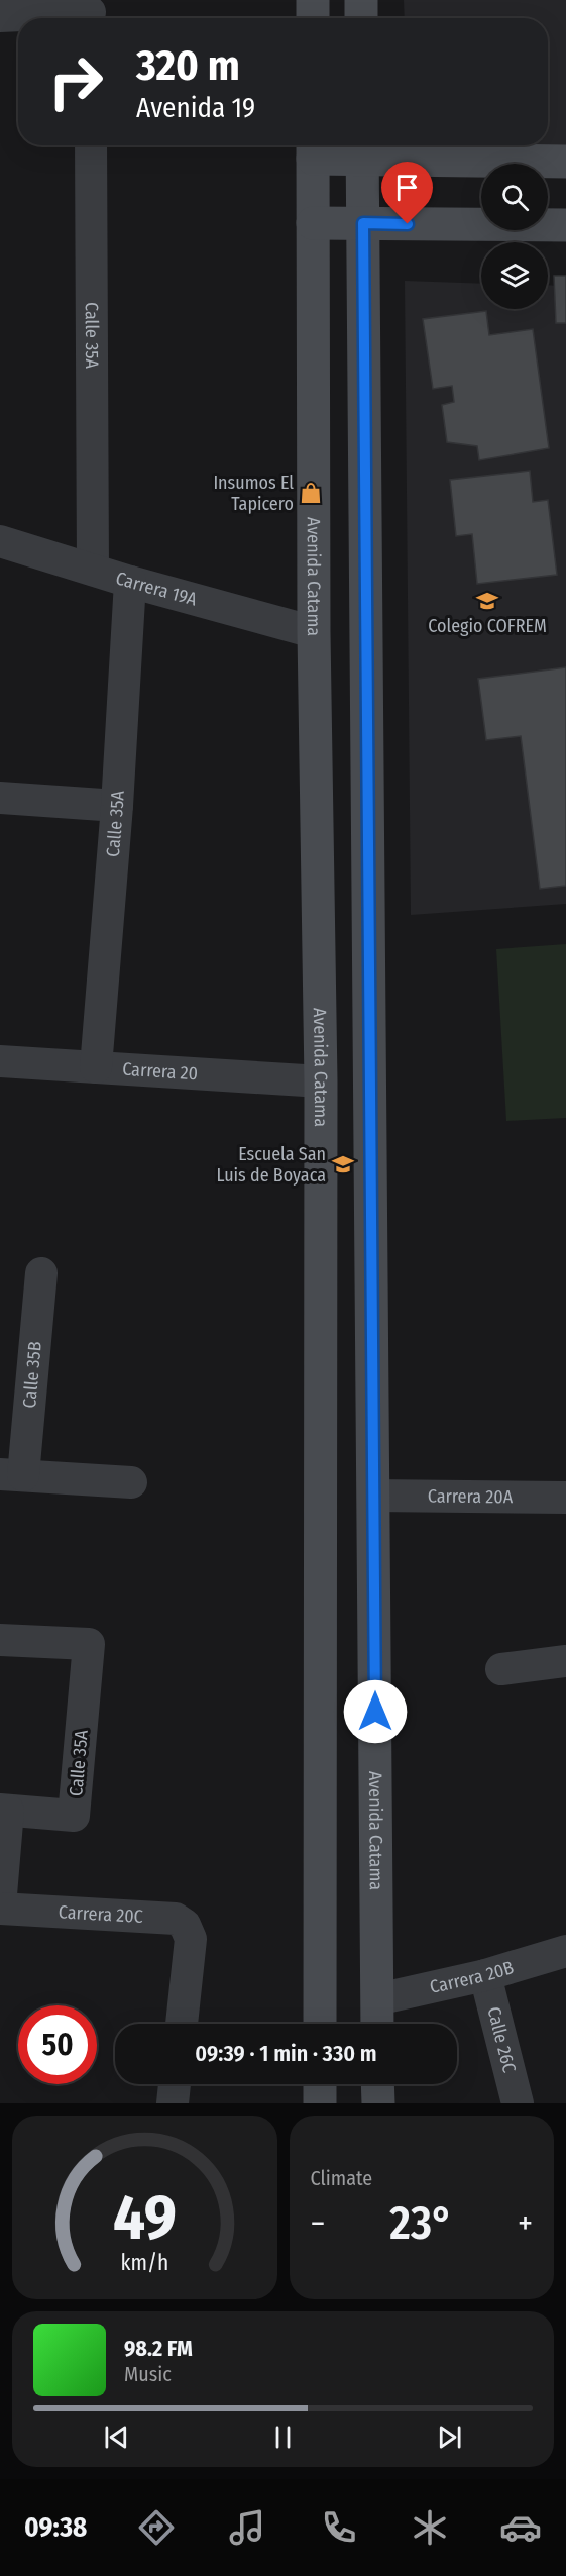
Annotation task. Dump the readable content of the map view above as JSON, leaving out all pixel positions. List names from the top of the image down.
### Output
{
  "streets": {
    "main road": ["Avenida Catama"],
    "street": [
      "Calle 35A",
      "Carrera 19A",
      "Carrera 20",
      "Calle 35B",
      "Carrera 20A",
      "Carrera 20C",
      "Carrera 20B",
      "Calle 26C"
    ]
  },
  "crossings": [
    ["Calle 35A", "Carrera 19A"],
    ["Calle 35A", "Carrera 20"],
    ["Avenida Catama", "Carrera 19A"],
    ["Avenida Catama", "Carrera 20"],
    ["Avenida Catama", "Carrera 20A"],
    ["Avenida Catama", "Carrera 20B"],
    ["Carrera 20B", "Calle 26C"]
  ],
  "places": {
    "shop": ["Insumos El Tapicero"],
    "school or university": ["Colegio COFREM", "Escuela San Luis de Boyaca"]
  },
  "page": {
    "turn": ["320 m", "Avenida 19"],
    "limit": "50",
    "trip": "09:39 · 1 min · 330 m",
    "tile": "Climate",
    "heat": ["−", "23°", "+"],
    "song": ["98.2 FM", "Music"],
    "tabs": "09:38",
    "gauge": ["49", "km/h"]
  }
}
